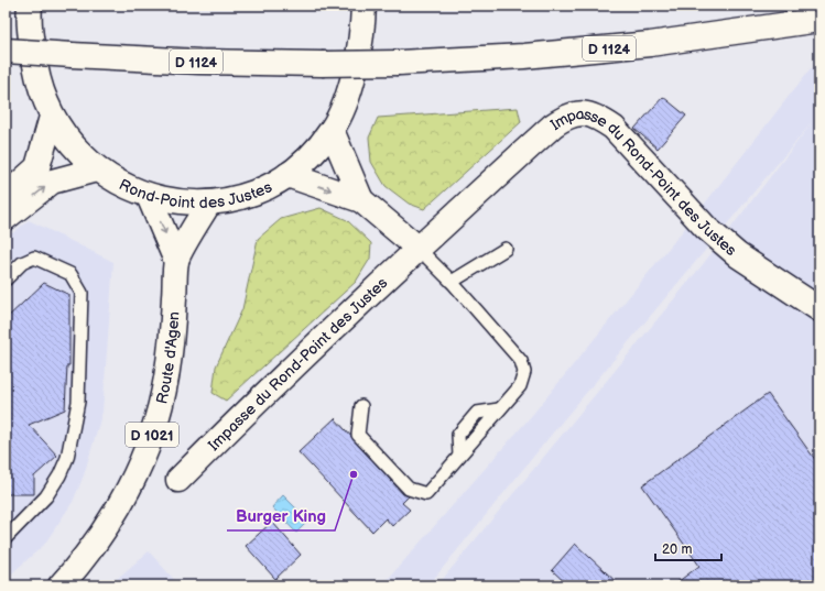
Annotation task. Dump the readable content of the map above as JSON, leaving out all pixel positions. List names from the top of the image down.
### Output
{
  "streets": {
    "main road": [
      "D 1124",
      "Rond-Point des Justes",
      "Impasse du Rond-Point des Justes",
      "Route d'Agen",
      "D 1021"
    ]
  },
  "crossings": [
    ["Rond-Point des Justes", "Route d'Agen"]
  ],
  "places": ["Burger King"],
  "scale_bar": "20 m"
}
